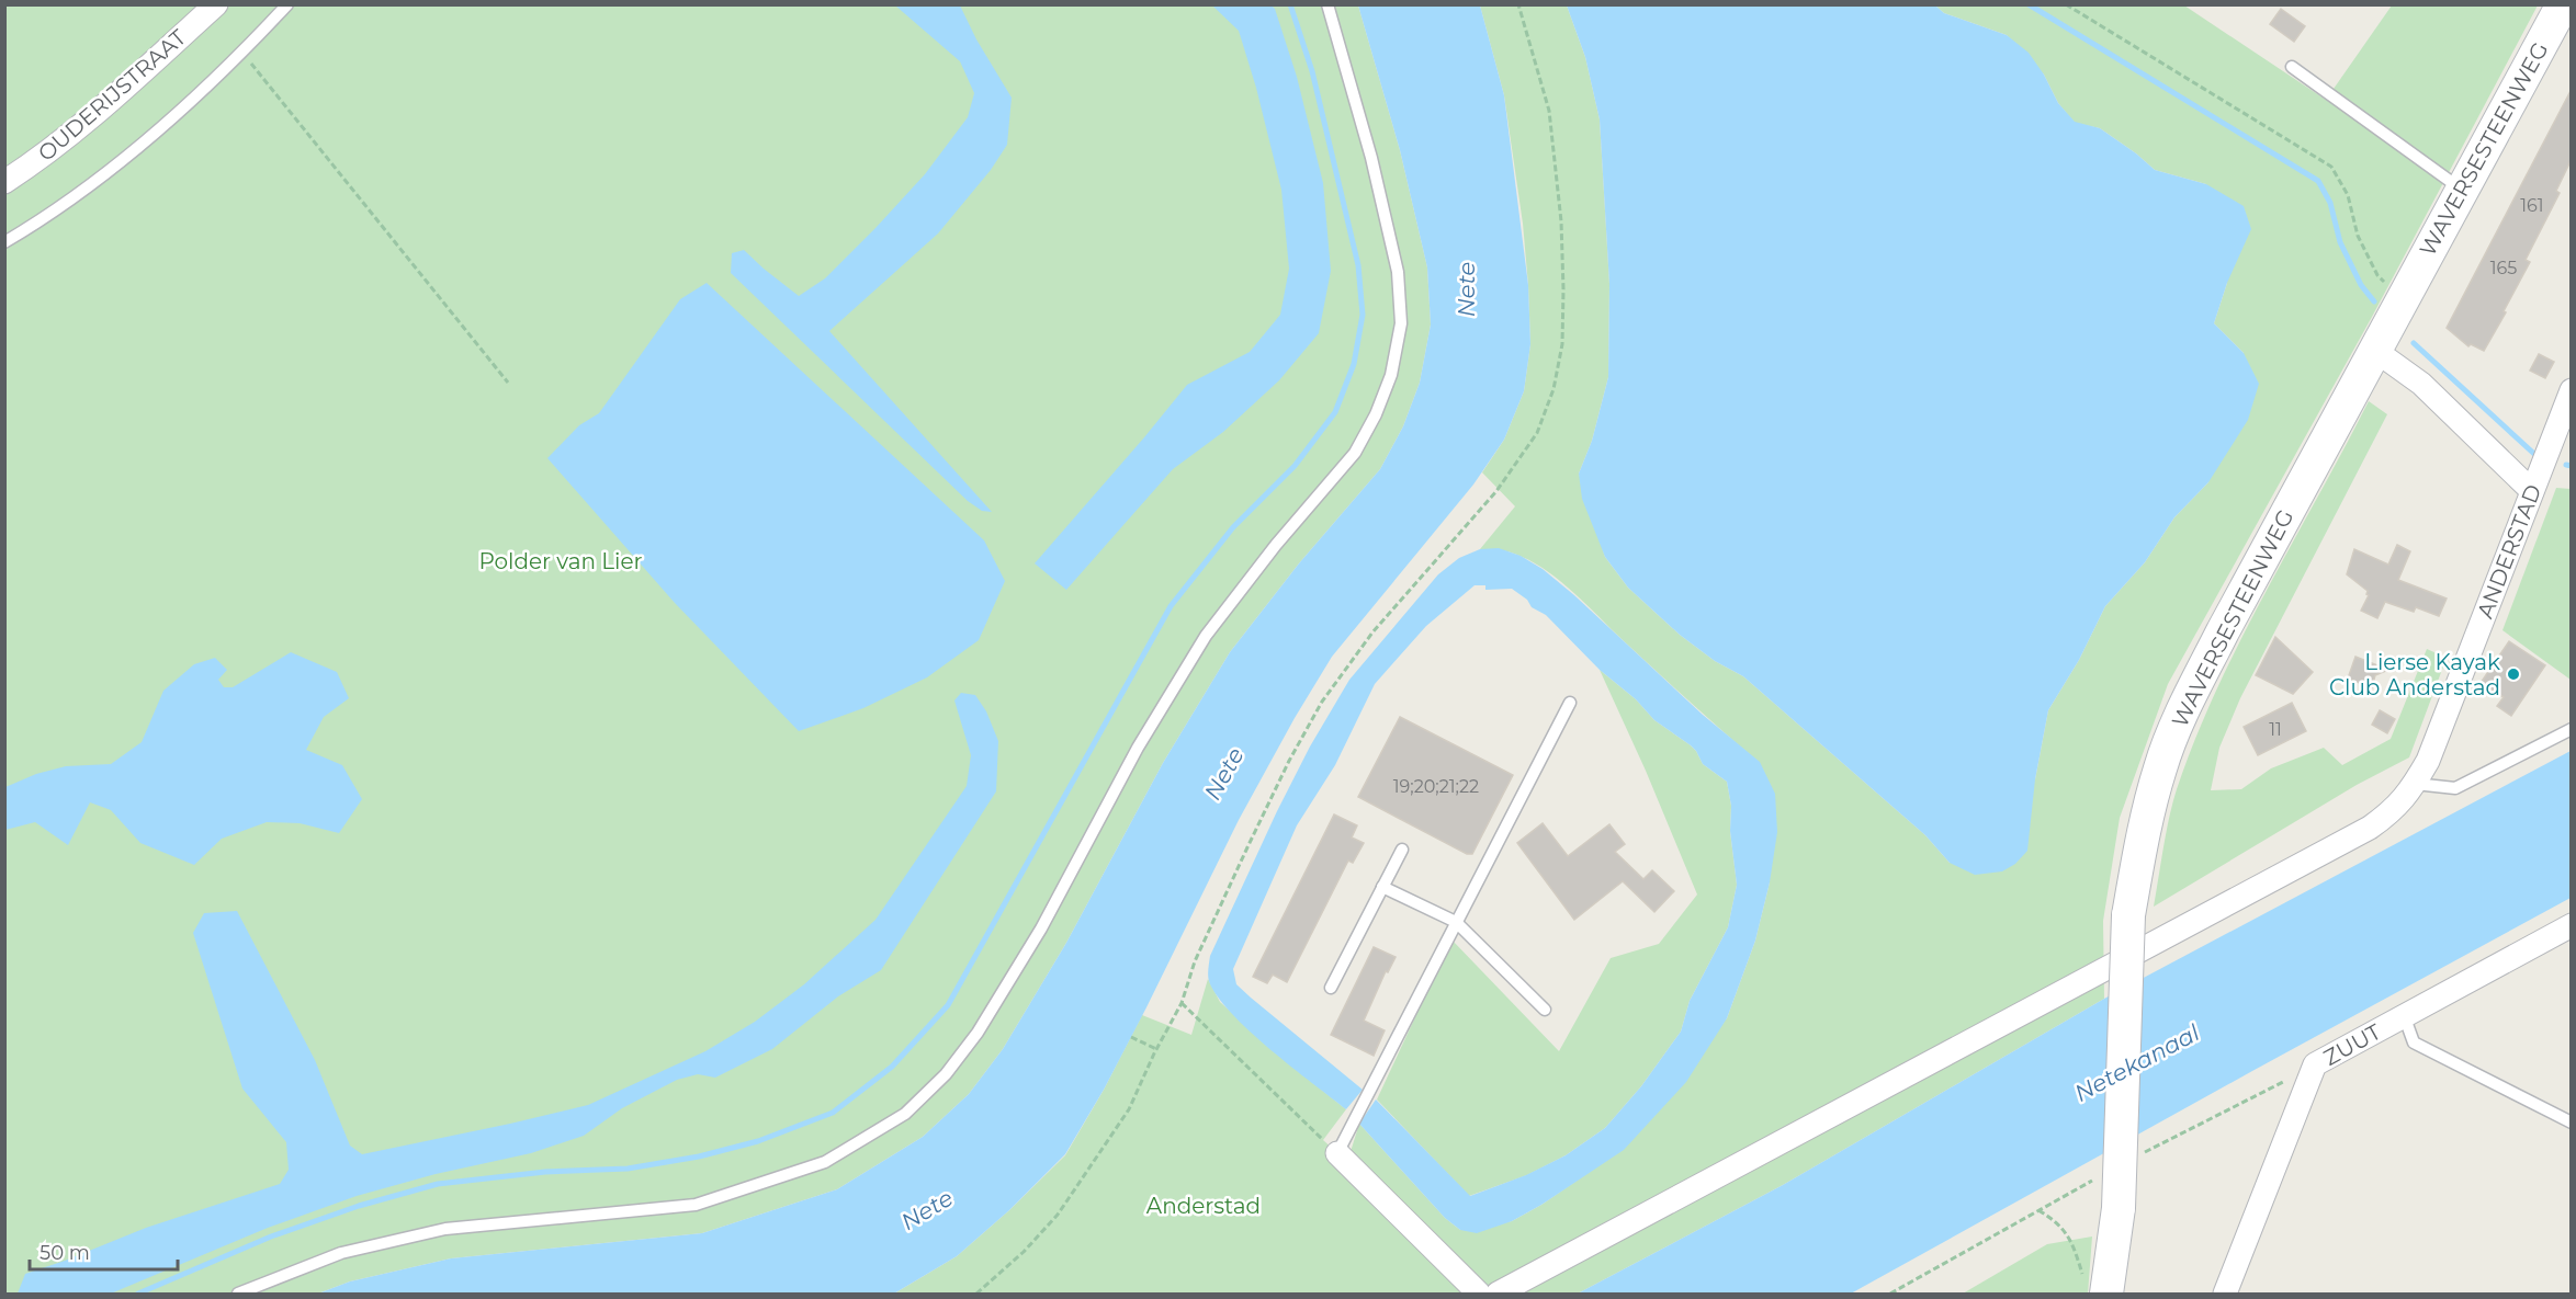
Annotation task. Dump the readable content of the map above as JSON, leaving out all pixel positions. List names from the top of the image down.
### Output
{
  "streets": {
    "main road": ["WAVERSESTEENWEG"],
    "street": ["OUDERIJSTRAAT", "ANDERSTAD", "ZUUT"]
  },
  "water": ["Nete", "Netekanaal"],
  "parks": ["Polder van Lier", "Anderstad"],
  "places": ["Lierse Kayak Club Anderstad"],
  "house_numbers": [
    "161",
    "165",
    "11",
    "19;20;21;22"
  ],
  "scale_bar": "50 m"
}
